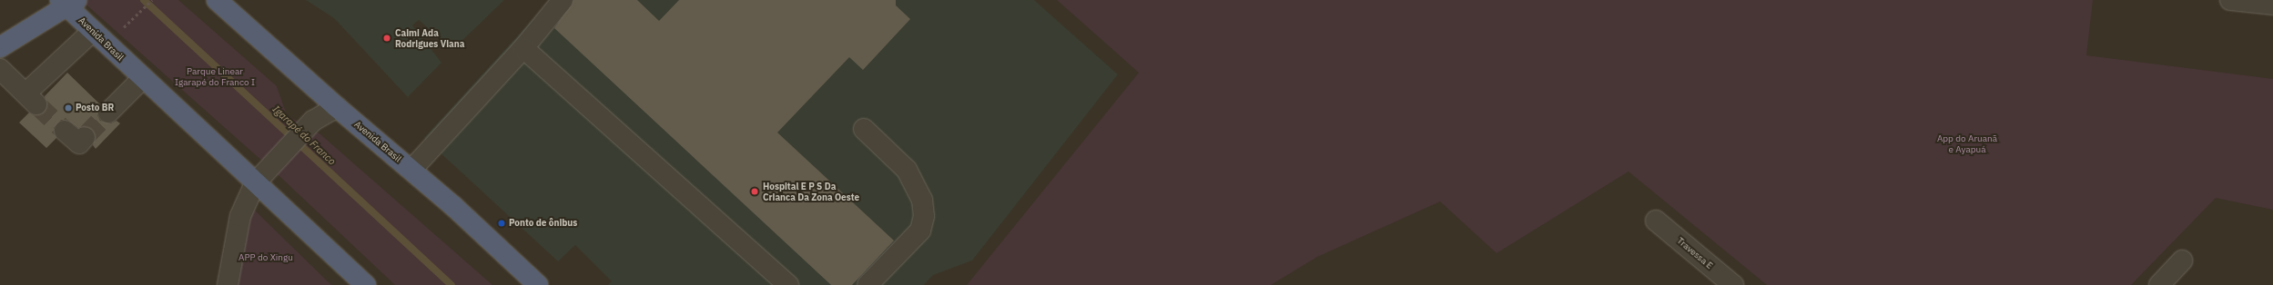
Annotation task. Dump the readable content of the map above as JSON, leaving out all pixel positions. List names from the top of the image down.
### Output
{
  "streets": {
    "highway": ["Avenida Brasil"],
    "street": ["Travessa E"]
  },
  "water": ["Igarapé do Franco"],
  "parks": ["Parque Linear Igarapé do Franco I", "App do Aruanã e Ayapuá", "APP do Xingu"],
  "places": [
    "Caimi Ada Rodrigues Viana",
    "Posto BR",
    "Hospital E P S Da Crianca Da Zona Oeste",
    "Ponto de ônibus"
  ]
}
